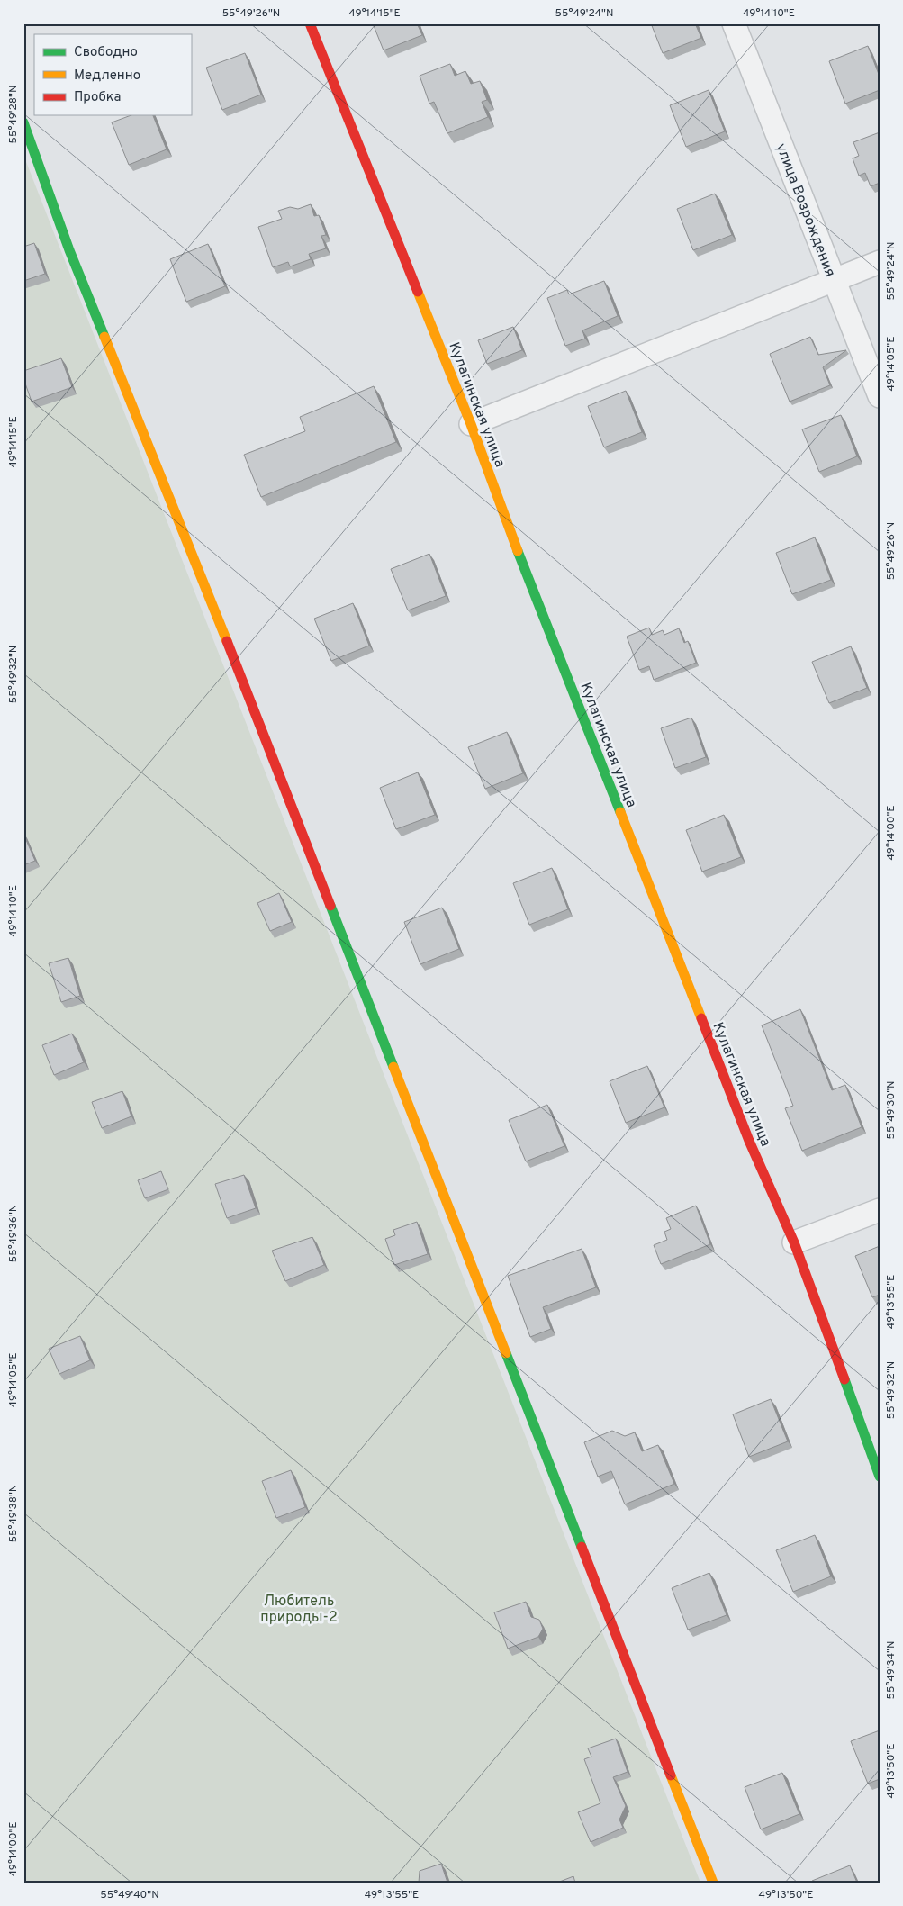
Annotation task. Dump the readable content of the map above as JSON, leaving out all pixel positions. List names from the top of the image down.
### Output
{
  "streets": {
    "street": ["улица Возрождения", "Кулагинская улица"]
  },
  "parks": ["Любитель природы-2"],
  "legend": ["Свободно", "Медленно", "Пробка"],
  "coordinates": [
    "55°49'26\"N",
    "49°14'15\"E",
    "55°49'24\"N",
    "49°14'10\"E",
    "55°49'28\"N",
    "49°14'05\"E",
    "55°49'32\"N",
    "49°14'00\"E",
    "55°49'30\"N",
    "55°49'36\"N",
    "49°13'55\"E",
    "55°49'38\"N",
    "55°49'34\"N",
    "49°13'50\"E",
    "55°49'40\"N"
  ]
}
